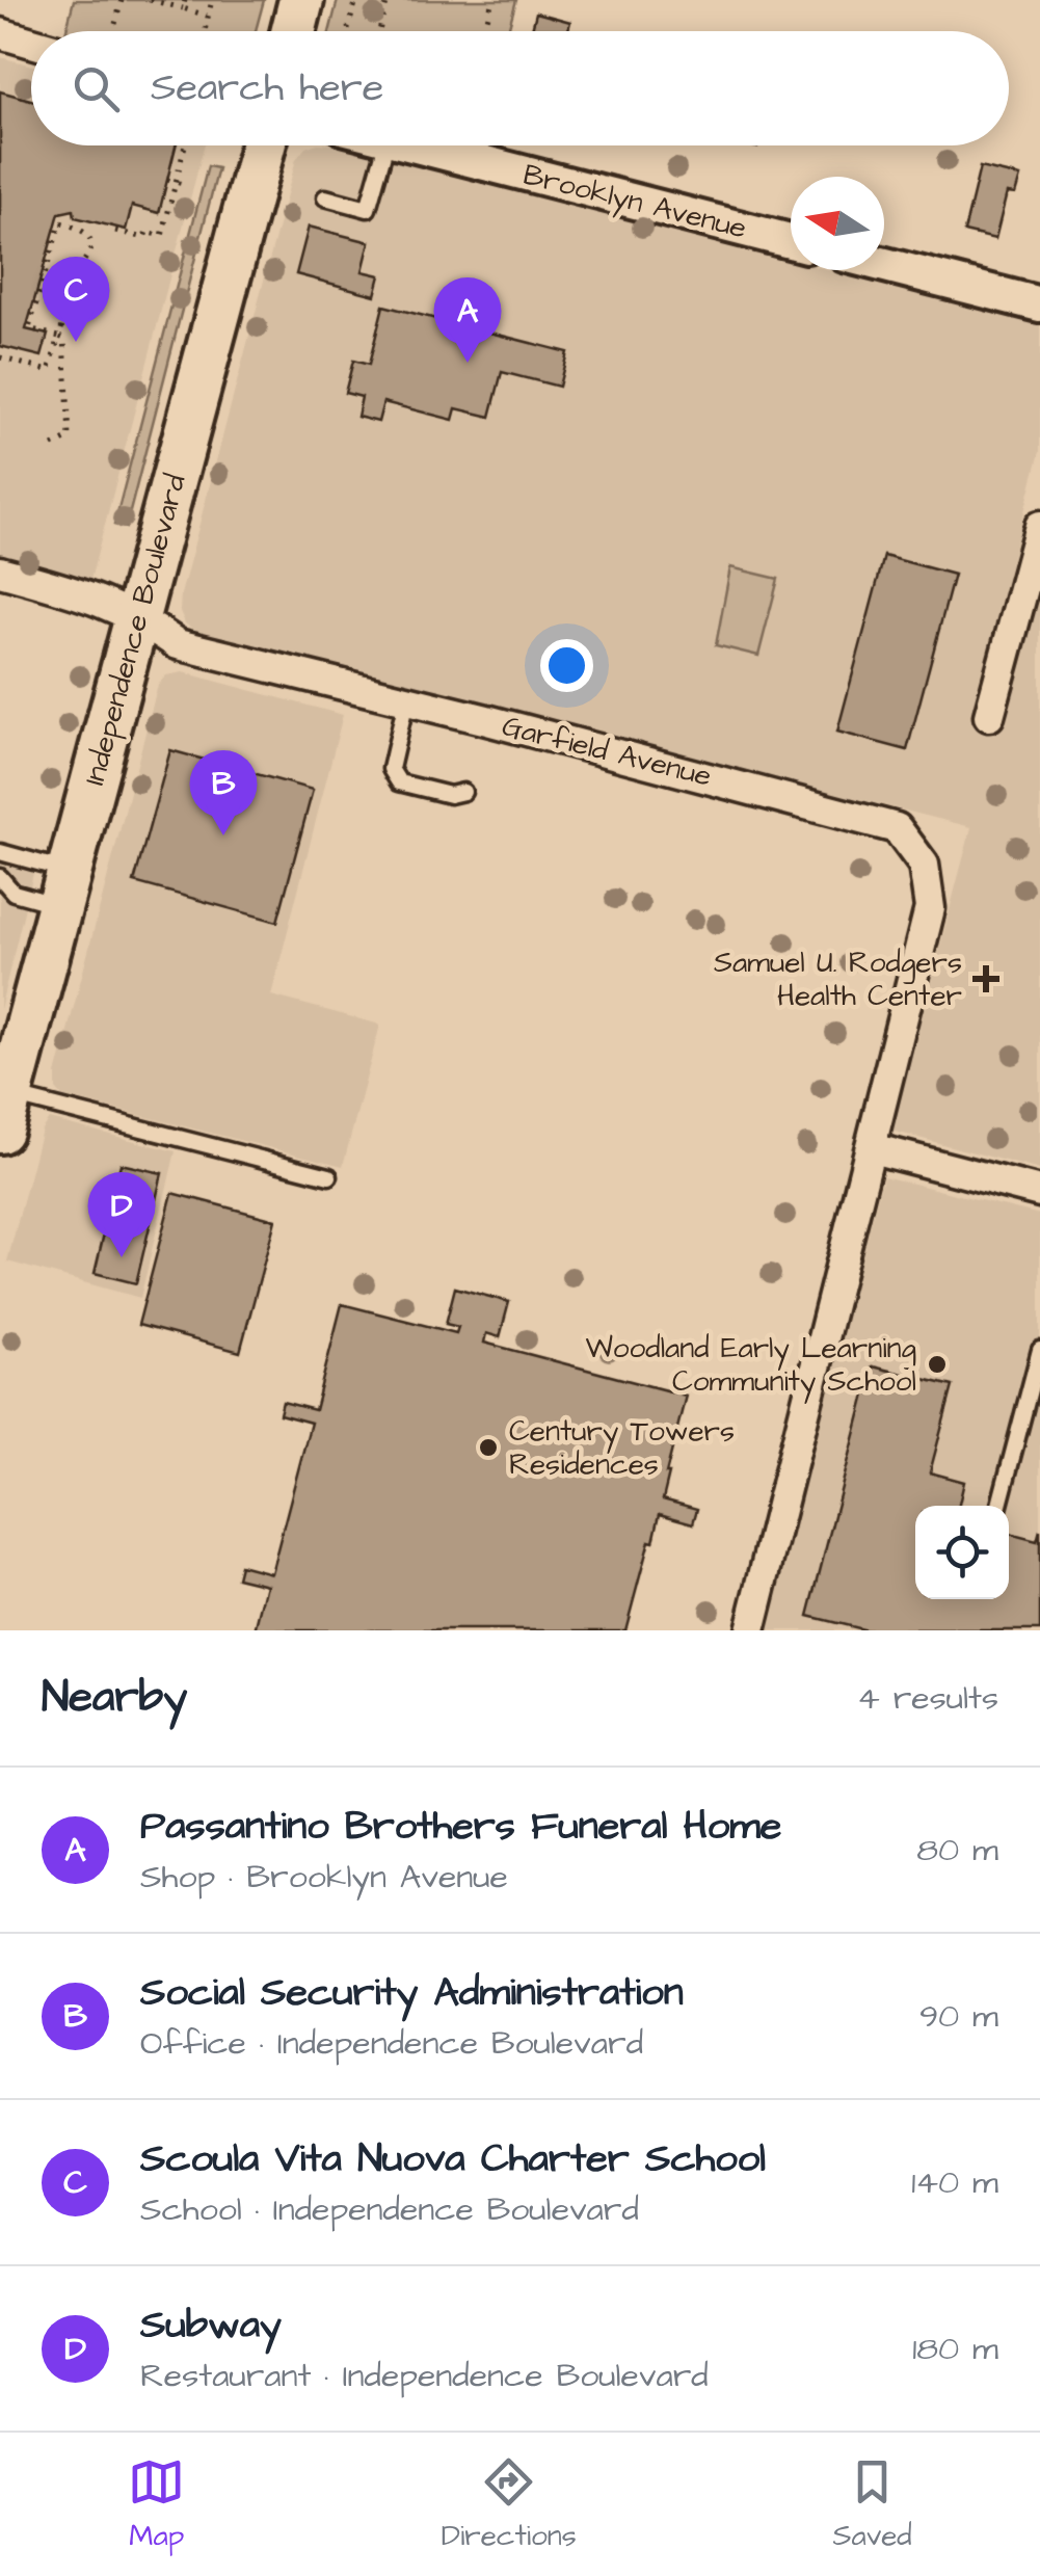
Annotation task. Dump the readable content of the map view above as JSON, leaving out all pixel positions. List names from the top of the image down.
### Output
{
  "streets": {
    "main road": ["Independence Boulevard"],
    "street": ["Brooklyn Avenue", "Garfield Avenue"]
  },
  "crossings": [
    ["Independence Boulevard", "Garfield Avenue"]
  ],
  "places": {
    "health": ["Samuel U. Rodgers Health Center"],
    "other": ["Woodland Early Learning Community School", "Century Towers Residences"]
  },
  "north": "left",
  "page": {
    "search": "Search here",
    "pins": [
      "C",
      "A",
      "B",
      "D"
    ],
    "heading": ["Nearby", "4 results"],
    "list": [
      {
        "mark": "A",
        "name": "Passantino Brothers Funeral Home",
        "note": "Shop · Brooklyn Avenue",
        "value": "80 m"
      },
      {
        "mark": "B",
        "name": "Social Security Administration",
        "note": "Office · Independence Boulevard",
        "value": "90 m"
      },
      {
        "mark": "C",
        "name": "Scoula Vita Nuova Charter School",
        "note": "School · Independence Boulevard",
        "value": "140 m"
      },
      {
        "mark": "D",
        "name": "Subway",
        "note": "Restaurant · Independence Boulevard",
        "value": "180 m"
      }
    ],
    "nav": ["Map", "Directions", "Saved"]
  }
}
